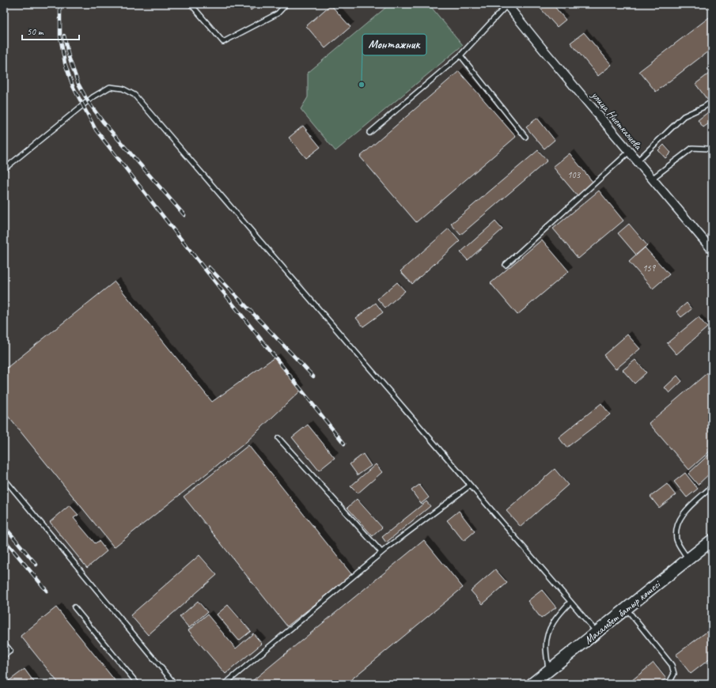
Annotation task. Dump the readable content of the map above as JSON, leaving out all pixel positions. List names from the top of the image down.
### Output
{
  "streets": {
    "street": ["улица Ниеткалиева", "Махамбет батыр көшесі"]
  },
  "places": ["Монтажник"],
  "house_numbers": ["103", "159"],
  "scale_bar": "50 m"
}
